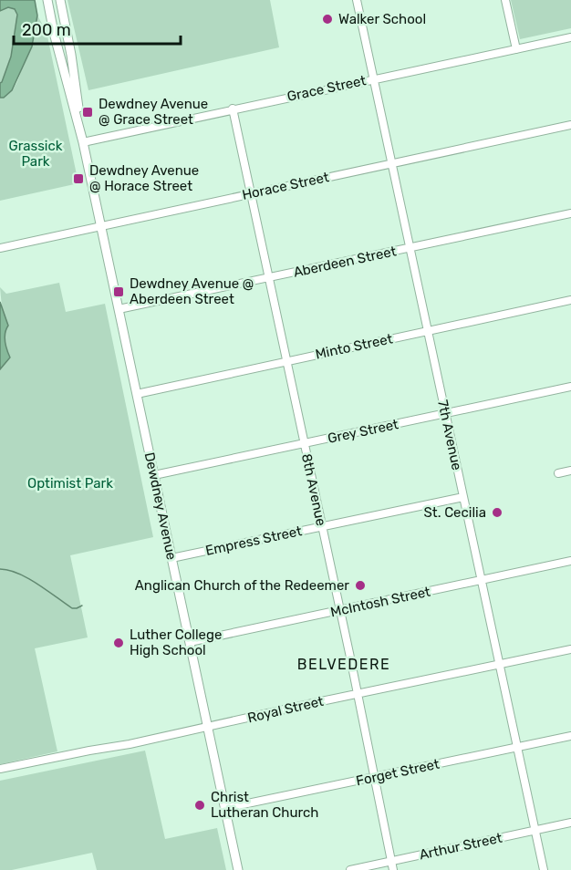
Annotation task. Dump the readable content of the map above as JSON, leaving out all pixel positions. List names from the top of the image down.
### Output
{
  "streets": {
    "main road": ["Dewdney Avenue"],
    "street": [
      "Grace Street",
      "Horace Street",
      "Aberdeen Street",
      "Minto Street",
      "Grey Street",
      "7th Avenue",
      "8th Avenue",
      "Empress Street",
      "McIntosh Street",
      "Royal Street",
      "Forget Street",
      "Arthur Street"
    ]
  },
  "crossings": [
    ["Grace Street", "7th Avenue"],
    ["Grace Street", "8th Avenue"],
    ["Grace Street", "Dewdney Avenue"],
    ["Horace Street", "7th Avenue"],
    ["Horace Street", "8th Avenue"],
    ["Horace Street", "Dewdney Avenue"],
    ["Aberdeen Street", "7th Avenue"],
    ["Aberdeen Street", "8th Avenue"],
    ["Aberdeen Street", "Dewdney Avenue"],
    ["Minto Street", "7th Avenue"],
    ["Minto Street", "8th Avenue"],
    ["Minto Street", "Dewdney Avenue"],
    ["Grey Street", "7th Avenue"],
    ["Grey Street", "8th Avenue"],
    ["Grey Street", "Dewdney Avenue"],
    ["7th Avenue", "Empress Street"],
    ["7th Avenue", "McIntosh Street"],
    ["7th Avenue", "Royal Street"],
    ["7th Avenue", "Forget Street"],
    ["7th Avenue", "Arthur Street"],
    ["8th Avenue", "Empress Street"],
    ["8th Avenue", "McIntosh Street"],
    ["8th Avenue", "Royal Street"],
    ["8th Avenue", "Forget Street"],
    ["8th Avenue", "Arthur Street"],
    ["Dewdney Avenue", "Empress Street"],
    ["Dewdney Avenue", "McIntosh Street"],
    ["Dewdney Avenue", "Royal Street"],
    ["Dewdney Avenue", "Forget Street"]
  ],
  "districts": ["BELVEDERE"],
  "parks": ["Grassick Park", "Optimist Park"],
  "places": {
    "other": [
      "Walker School",
      "St. Cecilia",
      "Anglican Church of the Redeemer",
      "Luther College High School",
      "Christ Lutheran Church"
    ],
    "transit": ["Dewdney Avenue @ Grace Street", "Dewdney Avenue @ Horace Street", "Dewdney Avenue @ Aberdeen Street"]
  },
  "scale_bar": "200 m"
}
